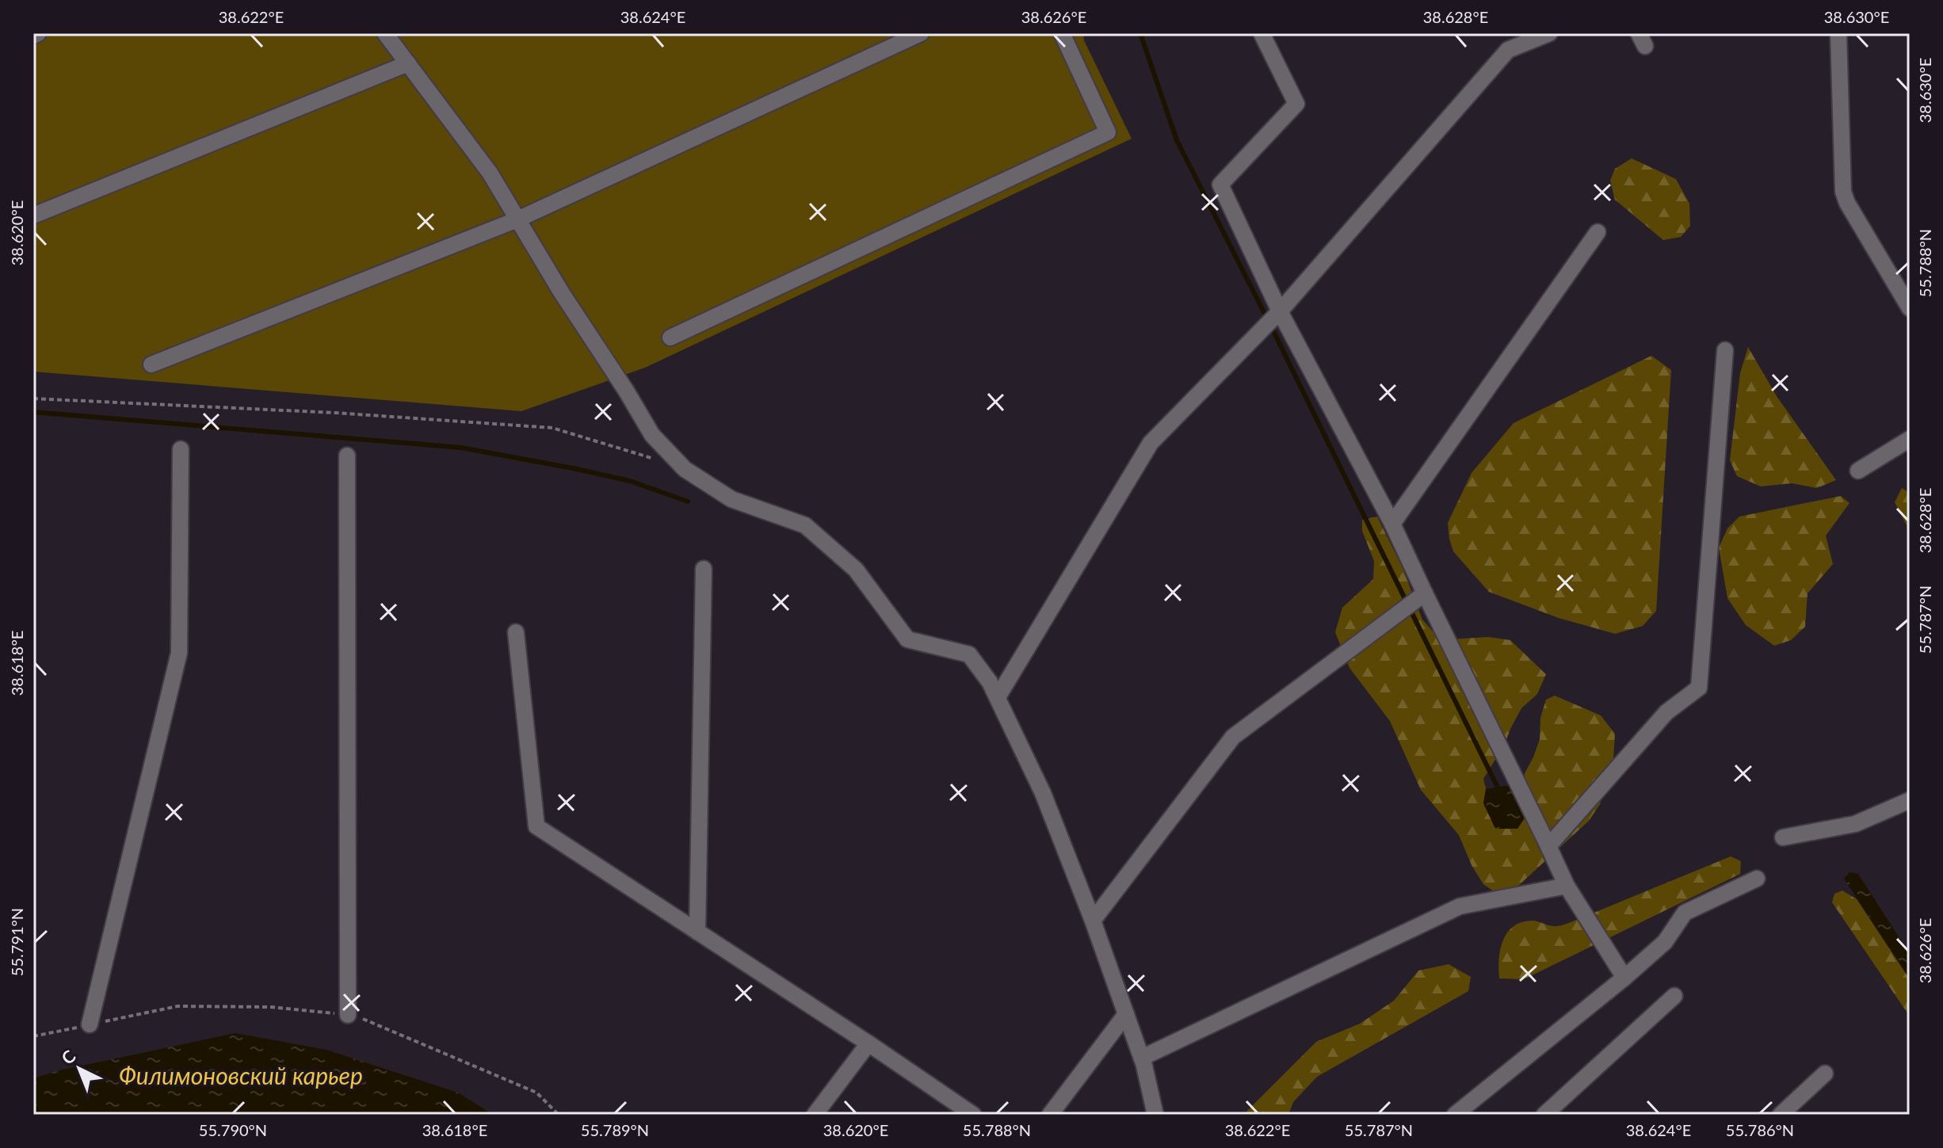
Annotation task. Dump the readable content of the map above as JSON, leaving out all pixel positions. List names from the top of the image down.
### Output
{
  "water": ["Филимоновский карьер"],
  "north": "top left",
  "coordinates": [
    "38.622°E",
    "38.624°E",
    "38.626°E",
    "38.628°E",
    "38.630°E",
    "38.620°E",
    "55.788°N",
    "55.787°N",
    "38.618°E",
    "55.791°N",
    "55.790°N",
    "55.789°N",
    "55.786°N"
  ]
}
